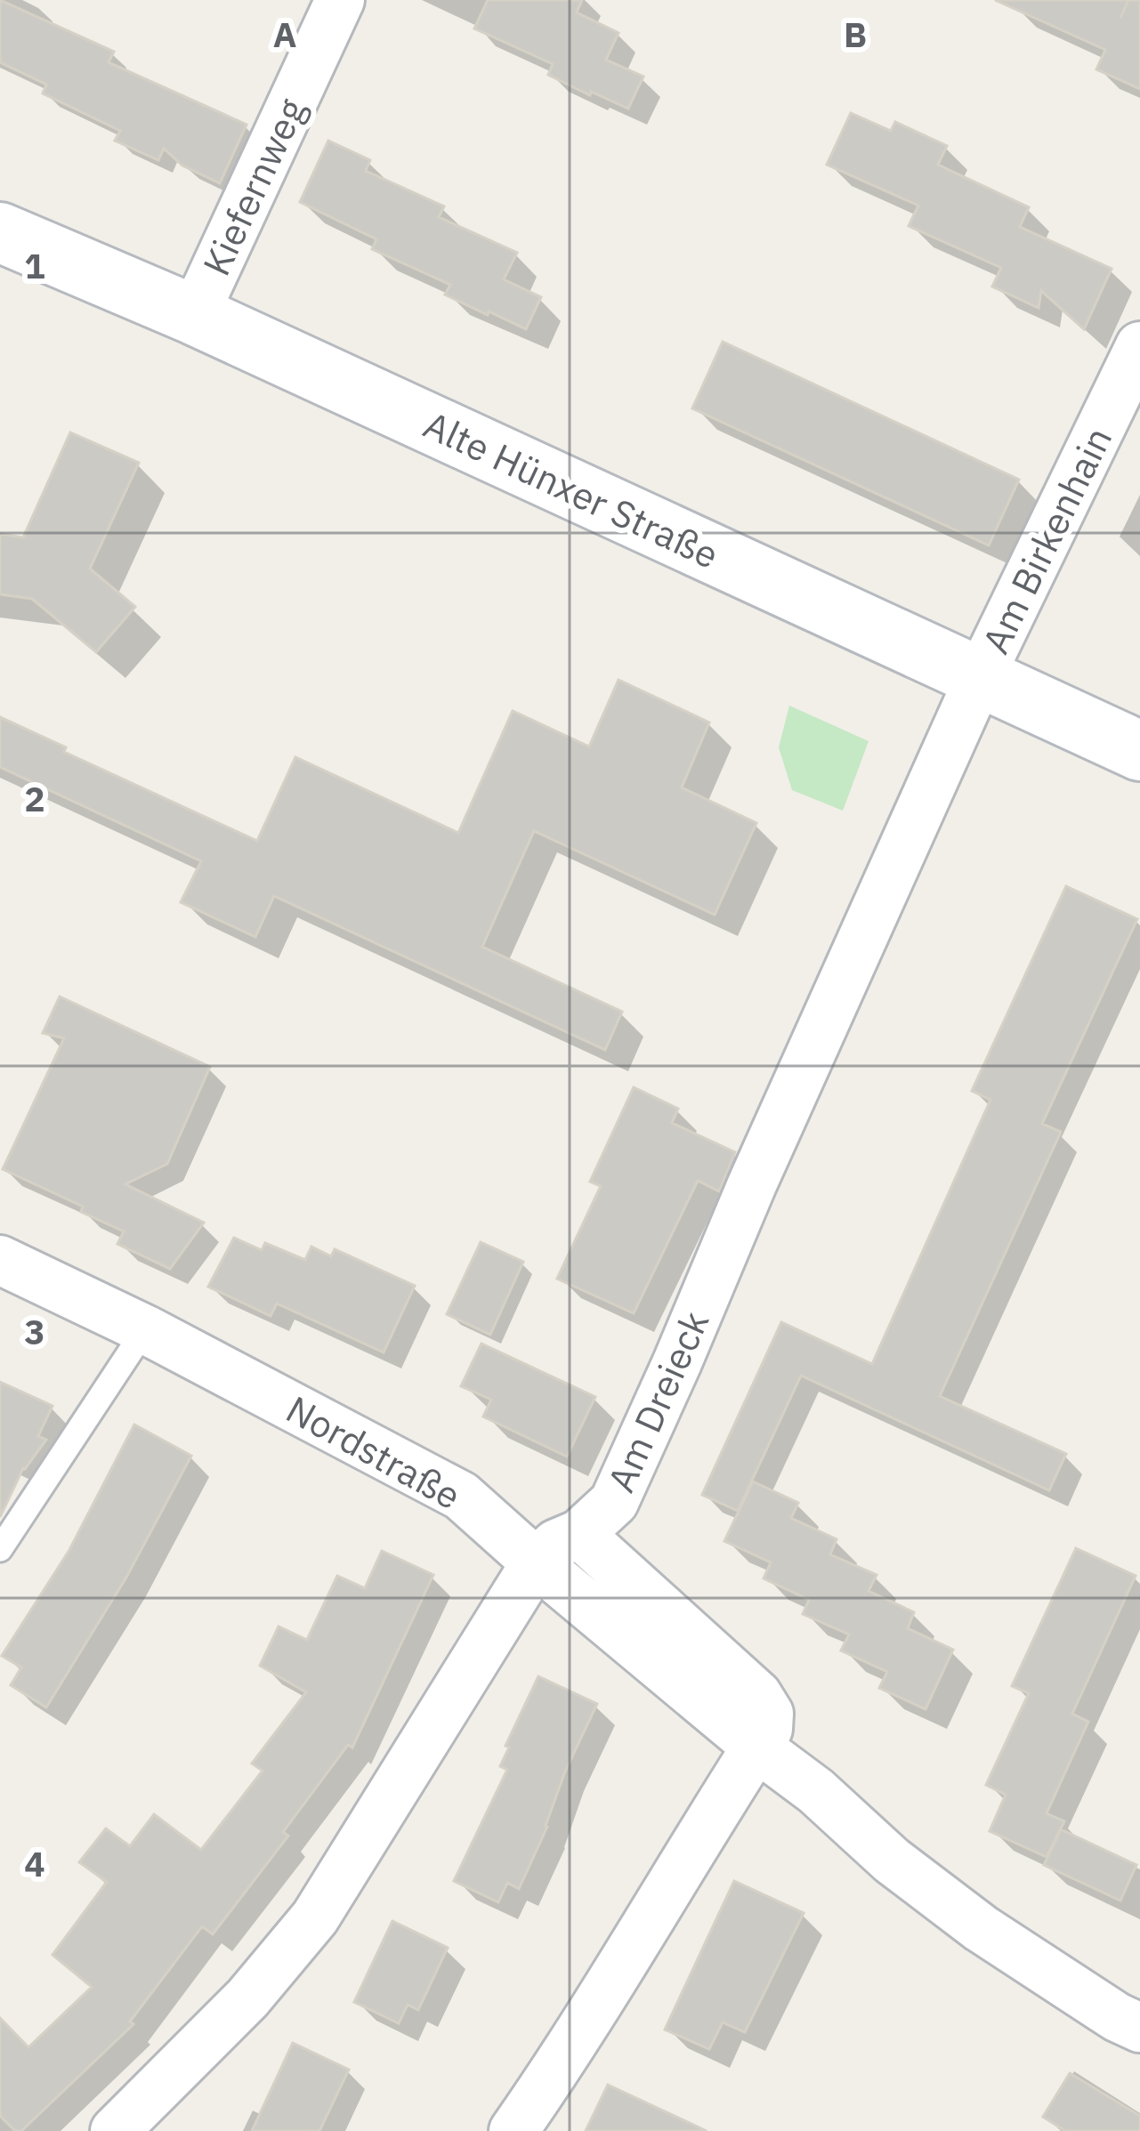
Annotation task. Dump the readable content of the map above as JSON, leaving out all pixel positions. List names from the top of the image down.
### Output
{
  "streets": {
    "street": [
      "Kiefernweg",
      "Alte Hünxer Straße",
      "Am Birkenhain",
      "Am Dreieck",
      "Nordstraße"
    ]
  },
  "crossings": [
    ["Kiefernweg", "Alte Hünxer Straße"],
    ["Alte Hünxer Straße", "Am Birkenhain"],
    ["Alte Hünxer Straße", "Am Dreieck"],
    ["Am Birkenhain", "Am Dreieck"],
    ["Am Dreieck", "Nordstraße"]
  ],
  "grid": {
    "columns": ["A", "B"],
    "rows": [
      "1",
      "2",
      "3",
      "4"
    ]
  }
}
